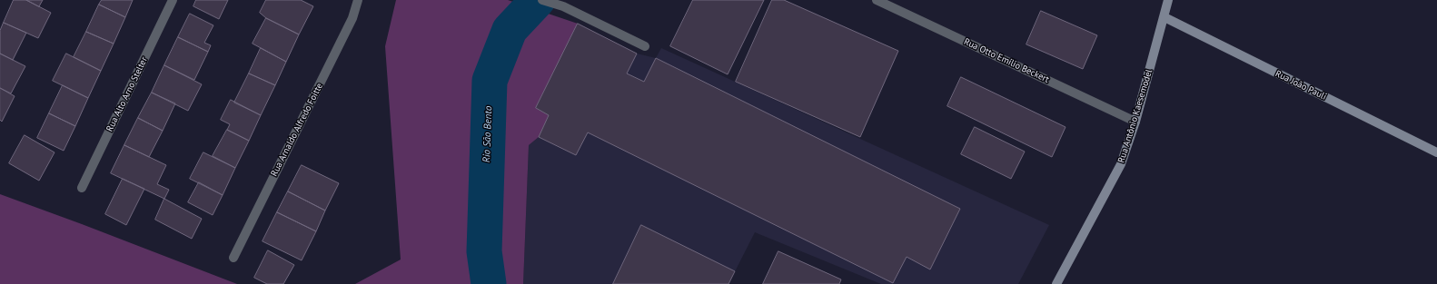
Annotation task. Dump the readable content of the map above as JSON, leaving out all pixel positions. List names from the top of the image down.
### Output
{
  "streets": {
    "main road": ["Rua João Pauli", "Rua Antônio Kaesemodel"],
    "street": ["Rua Otto Emílio Beckert", "Rua Alto Arno Stelter", "Rua Arnaldo Alfredo Foitte"]
  },
  "crossings": [
    ["Rua Otto Emílio Beckert", "Rua Antônio Kaesemodel"],
    ["Rua João Pauli", "Rua Antônio Kaesemodel"]
  ],
  "water": ["Rio São Bento"]
}
